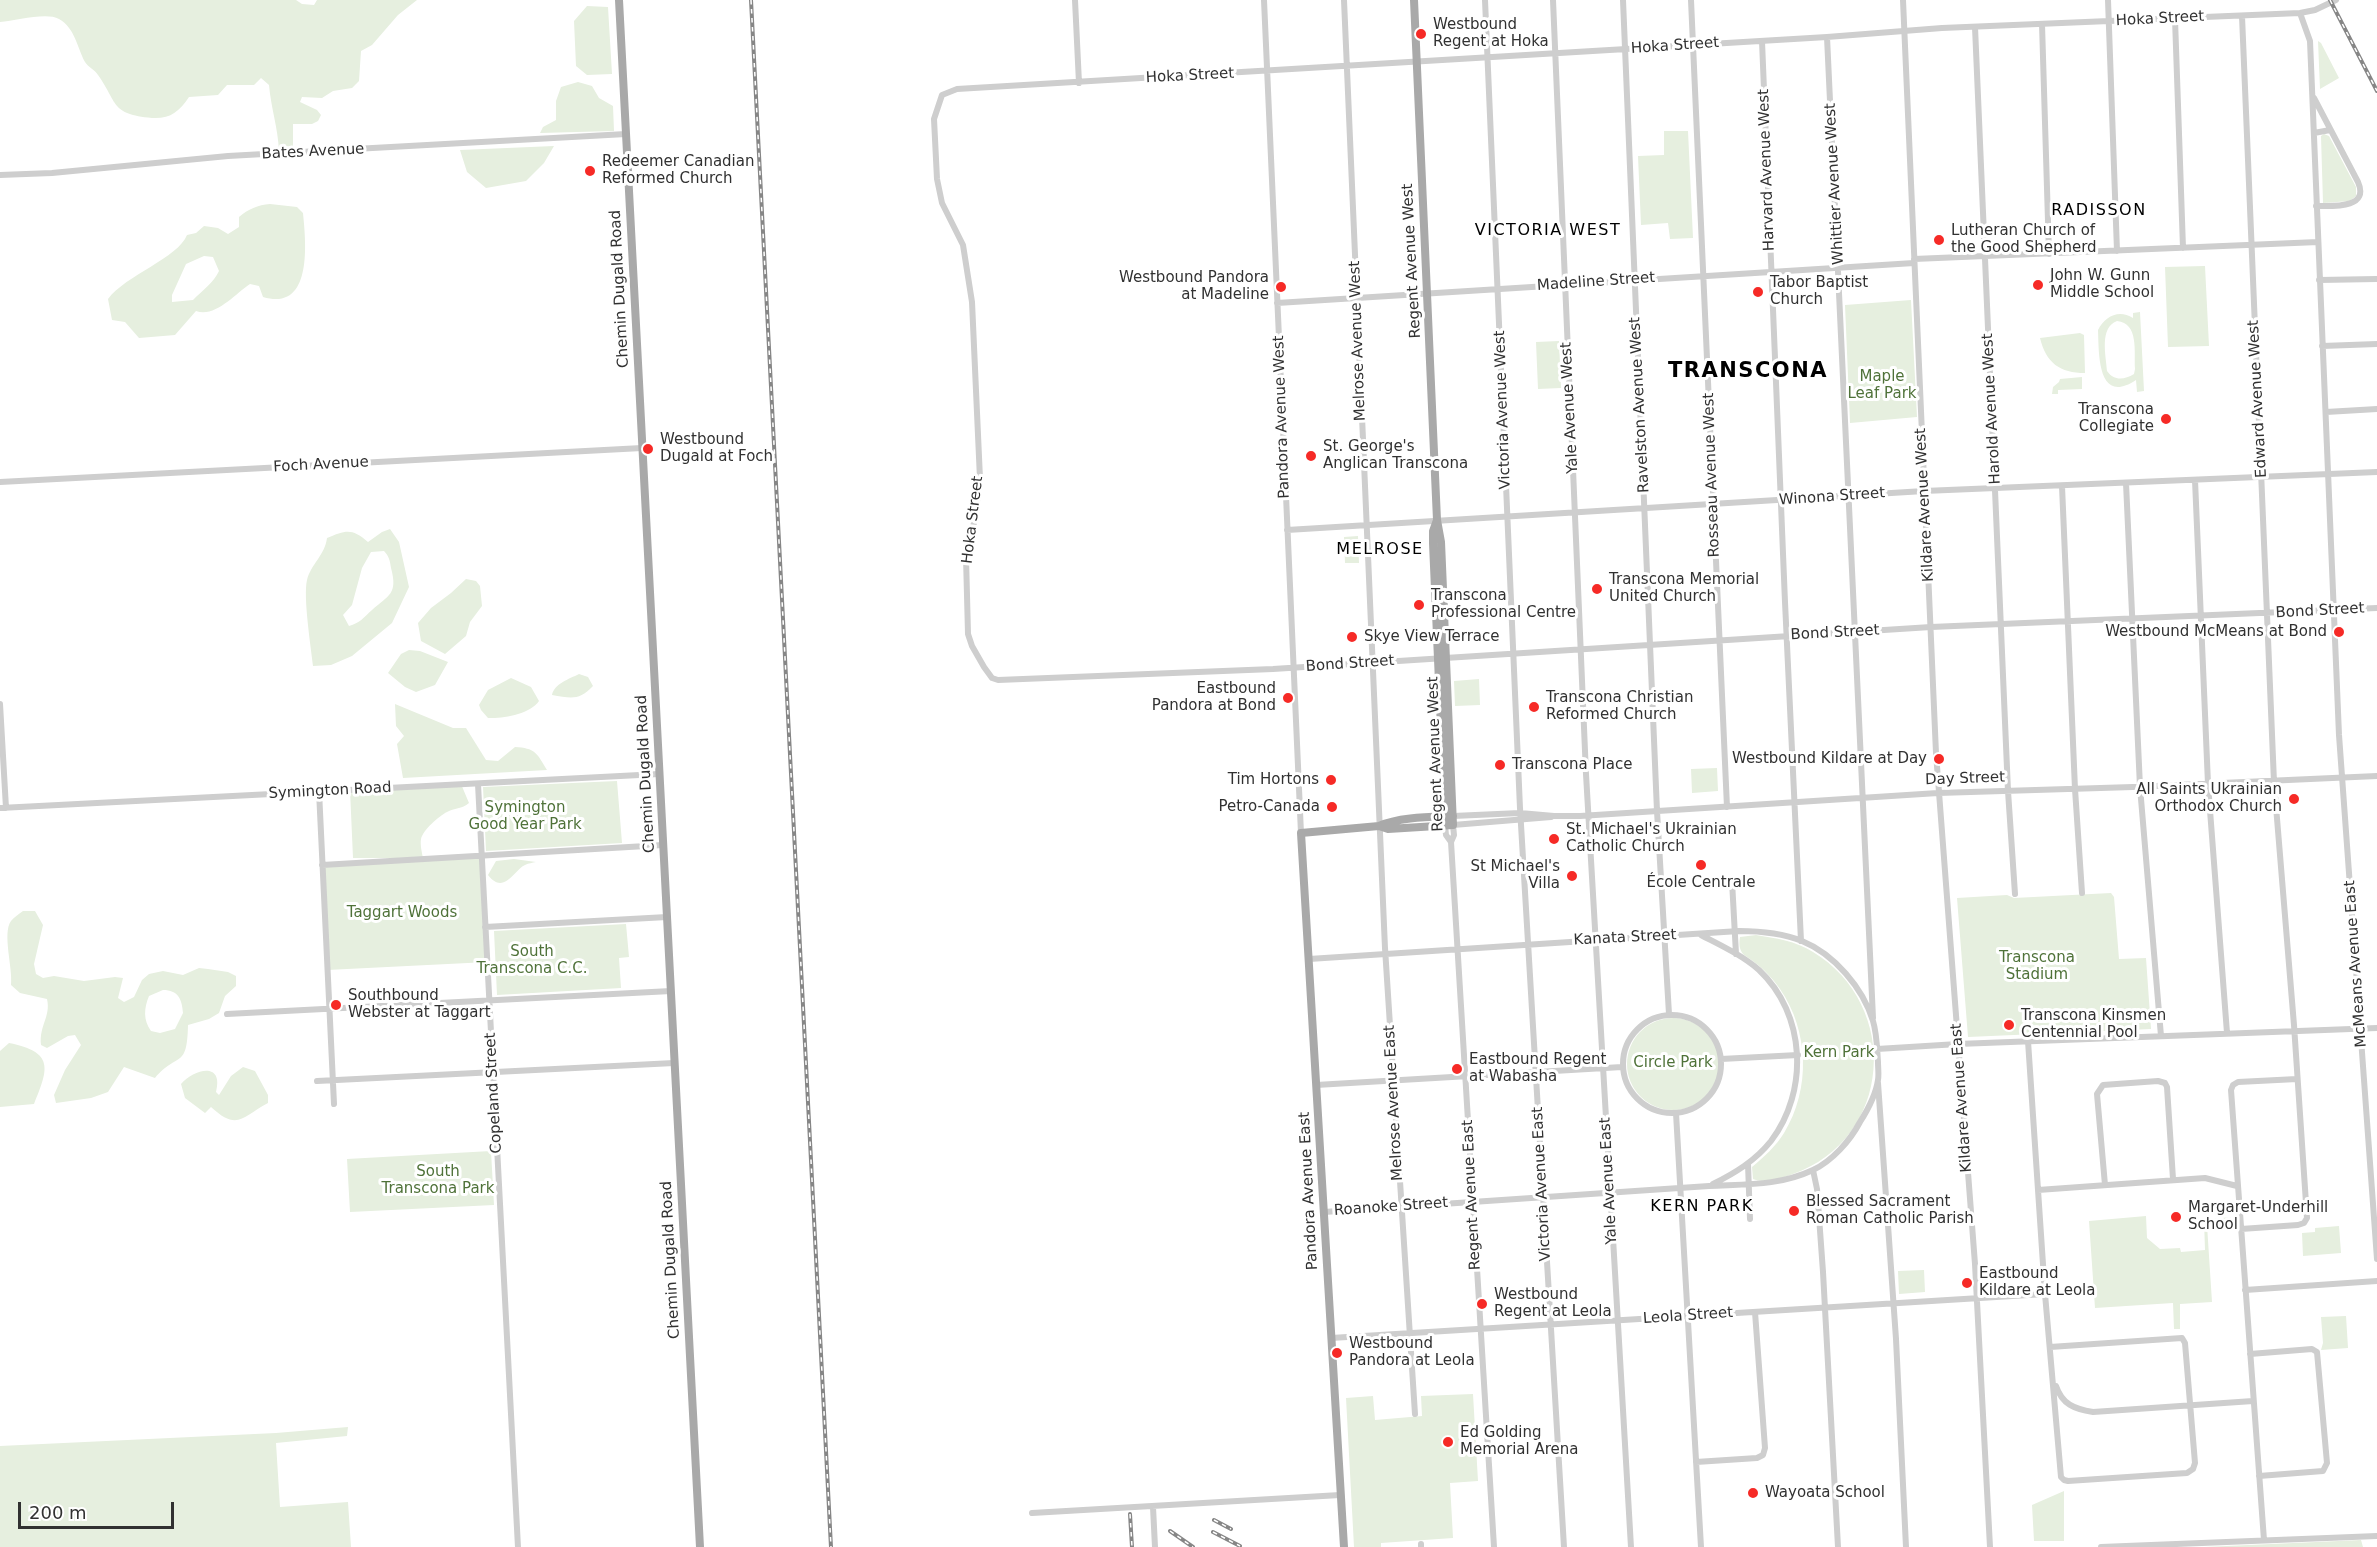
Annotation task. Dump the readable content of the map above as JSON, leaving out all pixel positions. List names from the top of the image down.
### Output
{
  "streets": {
    "main road": [
      "Regent Avenue West",
      "Chemin Dugald Road",
      "Day Street",
      "Pandora Avenue East"
    ],
    "street": [
      "Hoka Street",
      "Bates Avenue",
      "Harvard Avenue West",
      "Whittier Avenue West",
      "Madeline Street",
      "Melrose Avenue West",
      "Edward Avenue West",
      "Ravelston Avenue West",
      "Yale Avenue West",
      "Harold Avenue West",
      "Victoria Avenue West",
      "Pandora Avenue West",
      "Foch Avenue",
      "Rosseau Avenue West",
      "Winona Street",
      "Kildare Avenue West",
      "Bond Street",
      "Symington Road",
      "Kanata Street",
      "McMeans Avenue East",
      "Copeland Street",
      "Kildare Avenue East",
      "Melrose Avenue East",
      "Yale Avenue East",
      "Victoria Avenue East",
      "Regent Avenue East",
      "Roanoke Street",
      "Leola Street"
    ]
  },
  "crossings": [
    ["Hoka Street", "Harvard Avenue West"],
    ["Hoka Street", "Whittier Avenue West"],
    ["Hoka Street", "Regent Avenue West"],
    ["Hoka Street", "Melrose Avenue West"],
    ["Hoka Street", "Edward Avenue West"],
    ["Hoka Street", "Ravelston Avenue West"],
    ["Hoka Street", "Yale Avenue West"],
    ["Hoka Street", "Harold Avenue West"],
    ["Hoka Street", "Victoria Avenue West"],
    ["Hoka Street", "Pandora Avenue West"],
    ["Hoka Street", "Rosseau Avenue West"],
    ["Hoka Street", "Kildare Avenue West"],
    ["Hoka Street", "Bond Street"],
    ["Hoka Street", "McMeans Avenue East"],
    ["Bates Avenue", "Chemin Dugald Road"],
    ["Harvard Avenue West", "Madeline Street"],
    ["Harvard Avenue West", "Winona Street"],
    ["Harvard Avenue West", "Bond Street"],
    ["Harvard Avenue West", "Day Street"],
    ["Harvard Avenue West", "Kanata Street"],
    ["Whittier Avenue West", "Madeline Street"],
    ["Whittier Avenue West", "Winona Street"],
    ["Whittier Avenue West", "Bond Street"],
    ["Whittier Avenue West", "Day Street"],
    ["Whittier Avenue West", "Kanata Street"],
    ["Regent Avenue West", "Madeline Street"],
    ["Regent Avenue West", "Winona Street"],
    ["Regent Avenue West", "Bond Street"],
    ["Regent Avenue West", "Day Street"],
    ["Regent Avenue West", "Regent Avenue East"],
    ["Madeline Street", "Melrose Avenue West"],
    ["Madeline Street", "Edward Avenue West"],
    ["Madeline Street", "Ravelston Avenue West"],
    ["Madeline Street", "Yale Avenue West"],
    ["Madeline Street", "Harold Avenue West"],
    ["Madeline Street", "Victoria Avenue West"],
    ["Madeline Street", "Pandora Avenue West"],
    ["Madeline Street", "Rosseau Avenue West"],
    ["Madeline Street", "Kildare Avenue West"],
    ["Madeline Street", "McMeans Avenue East"],
    ["Chemin Dugald Road", "Foch Avenue"],
    ["Chemin Dugald Road", "Symington Road"],
    ["Melrose Avenue West", "Winona Street"],
    ["Melrose Avenue West", "Bond Street"],
    ["Melrose Avenue West", "Day Street"],
    ["Melrose Avenue West", "Melrose Avenue East"],
    ["Edward Avenue West", "Winona Street"],
    ["Edward Avenue West", "Bond Street"],
    ["Edward Avenue West", "Day Street"],
    ["Ravelston Avenue West", "Winona Street"],
    ["Ravelston Avenue West", "Bond Street"],
    ["Ravelston Avenue West", "Day Street"],
    ["Ravelston Avenue West", "Kanata Street"],
    ["Yale Avenue West", "Winona Street"],
    ["Yale Avenue West", "Bond Street"],
    ["Yale Avenue West", "Day Street"],
    ["Yale Avenue West", "Yale Avenue East"],
    ["Harold Avenue West", "Winona Street"],
    ["Harold Avenue West", "Bond Street"],
    ["Harold Avenue West", "Day Street"],
    ["Victoria Avenue West", "Winona Street"],
    ["Victoria Avenue West", "Bond Street"],
    ["Victoria Avenue West", "Day Street"],
    ["Victoria Avenue West", "Victoria Avenue East"],
    ["Pandora Avenue West", "Winona Street"],
    ["Pandora Avenue West", "Bond Street"],
    ["Pandora Avenue West", "Day Street"],
    ["Pandora Avenue West", "Pandora Avenue East"],
    ["Rosseau Avenue West", "Winona Street"],
    ["Rosseau Avenue West", "Bond Street"],
    ["Rosseau Avenue West", "Day Street"],
    ["Winona Street", "Kildare Avenue West"],
    ["Winona Street", "McMeans Avenue East"],
    ["Kildare Avenue West", "Bond Street"],
    ["Kildare Avenue West", "Day Street"],
    ["Kildare Avenue West", "Kildare Avenue East"],
    ["Bond Street", "McMeans Avenue East"],
    ["Day Street", "McMeans Avenue East"],
    ["Day Street", "Kildare Avenue East"],
    ["Day Street", "Melrose Avenue East"],
    ["Day Street", "Yale Avenue East"],
    ["Day Street", "Victoria Avenue East"],
    ["Day Street", "Pandora Avenue East"],
    ["Symington Road", "Copeland Street"],
    ["Kanata Street", "Melrose Avenue East"],
    ["Kanata Street", "Yale Avenue East"],
    ["Kanata Street", "Victoria Avenue East"],
    ["Kanata Street", "Pandora Avenue East"],
    ["Kanata Street", "Regent Avenue East"],
    ["Kanata Street", "Roanoke Street"],
    ["Kildare Avenue East", "Leola Street"],
    ["Melrose Avenue East", "Roanoke Street"],
    ["Melrose Avenue East", "Leola Street"],
    ["Yale Avenue East", "Roanoke Street"],
    ["Yale Avenue East", "Leola Street"],
    ["Victoria Avenue East", "Roanoke Street"],
    ["Victoria Avenue East", "Leola Street"],
    ["Pandora Avenue East", "Roanoke Street"],
    ["Pandora Avenue East", "Leola Street"],
    ["Regent Avenue East", "Roanoke Street"],
    ["Regent Avenue East", "Leola Street"]
  ],
  "districts": [
    "RADISSON",
    "VICTORIA WEST",
    "TRANSCONA",
    "MELROSE",
    "KERN PARK"
  ],
  "parks": [
    "Maple Leaf Park",
    "Symington Good Year Park",
    "Taggart Woods",
    "South Transcona C.C.",
    "Transcona Stadium",
    "Kern Park",
    "Circle Park",
    "South Transcona Park"
  ],
  "places": [
    "Westbound Regent at Hoka",
    "Redeemer Canadian Reformed Church",
    "Lutheran Church of the Good Shepherd",
    "John W. Gunn Middle School",
    "Westbound Pandora at Madeline",
    "Tabor Baptist Church",
    "Transcona Collegiate",
    "Westbound Dugald at Foch",
    "St. George's Anglican Transcona",
    "Transcona Memorial United Church",
    "Transcona Professional Centre",
    "Westbound McMeans at Bond",
    "Skye View Terrace",
    "Eastbound Pandora at Bond",
    "Transcona Christian Reformed Church",
    "Westbound Kildare at Day",
    "Transcona Place",
    "Tim Hortons",
    "All Saints Ukrainian Orthodox Church",
    "Petro-Canada",
    "St. Michael's Ukrainian Catholic Church",
    "École Centrale",
    "St Michael's Villa",
    "Southbound Webster at Taggart",
    "Transcona Kinsmen Centennial Pool",
    "Eastbound Regent at Wabasha",
    "Blessed Sacrament Roman Catholic Parish",
    "Margaret-Underhill School",
    "Eastbound Kildare at Leola",
    "Westbound Regent at Leola",
    "Westbound Pandora at Leola",
    "Ed Golding Memorial Arena",
    "Wayoata School"
  ],
  "scale_bar": "200 m"
}
